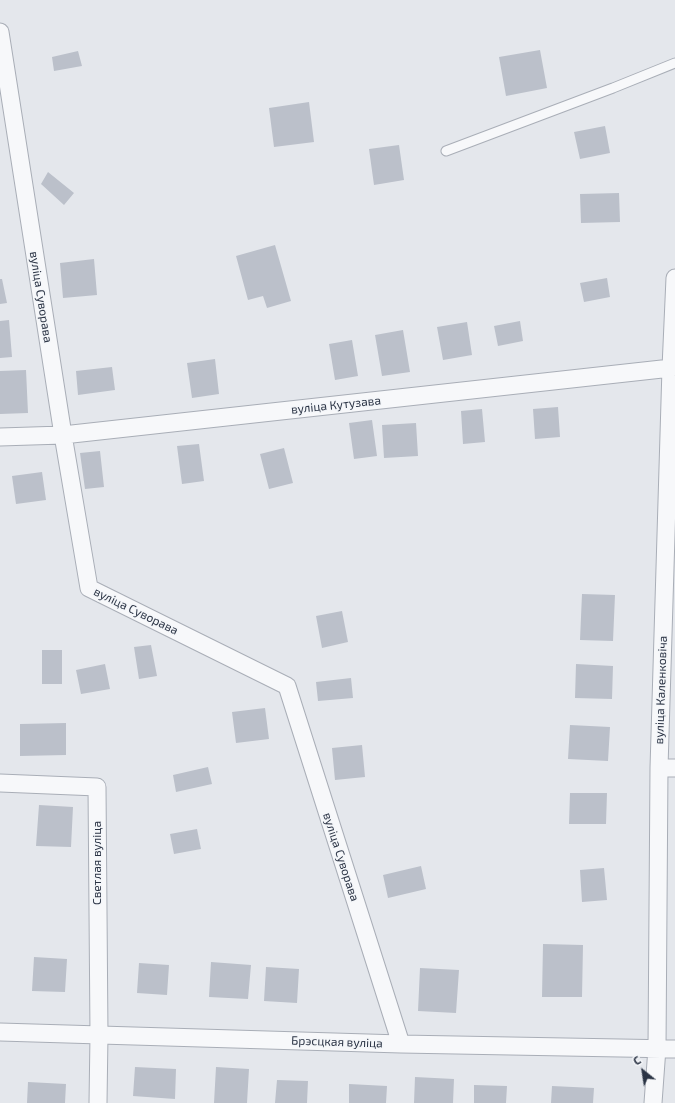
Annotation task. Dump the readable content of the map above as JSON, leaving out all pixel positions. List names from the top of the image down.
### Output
{
  "streets": {
    "street": [
      "вуліца Суворава",
      "вуліца Кутузава",
      "вуліца Каленковіча",
      "Светлая вуліца",
      "Брэсцкая вуліца"
    ]
  },
  "crossings": [
    ["вуліца Суворава", "вуліца Кутузава"],
    ["вуліца Суворава", "Брэсцкая вуліца"],
    ["вуліца Кутузава", "вуліца Каленковіча"],
    ["вуліца Каленковіча", "Брэсцкая вуліца"],
    ["Светлая вуліца", "Брэсцкая вуліца"]
  ],
  "north": "top left"
}
